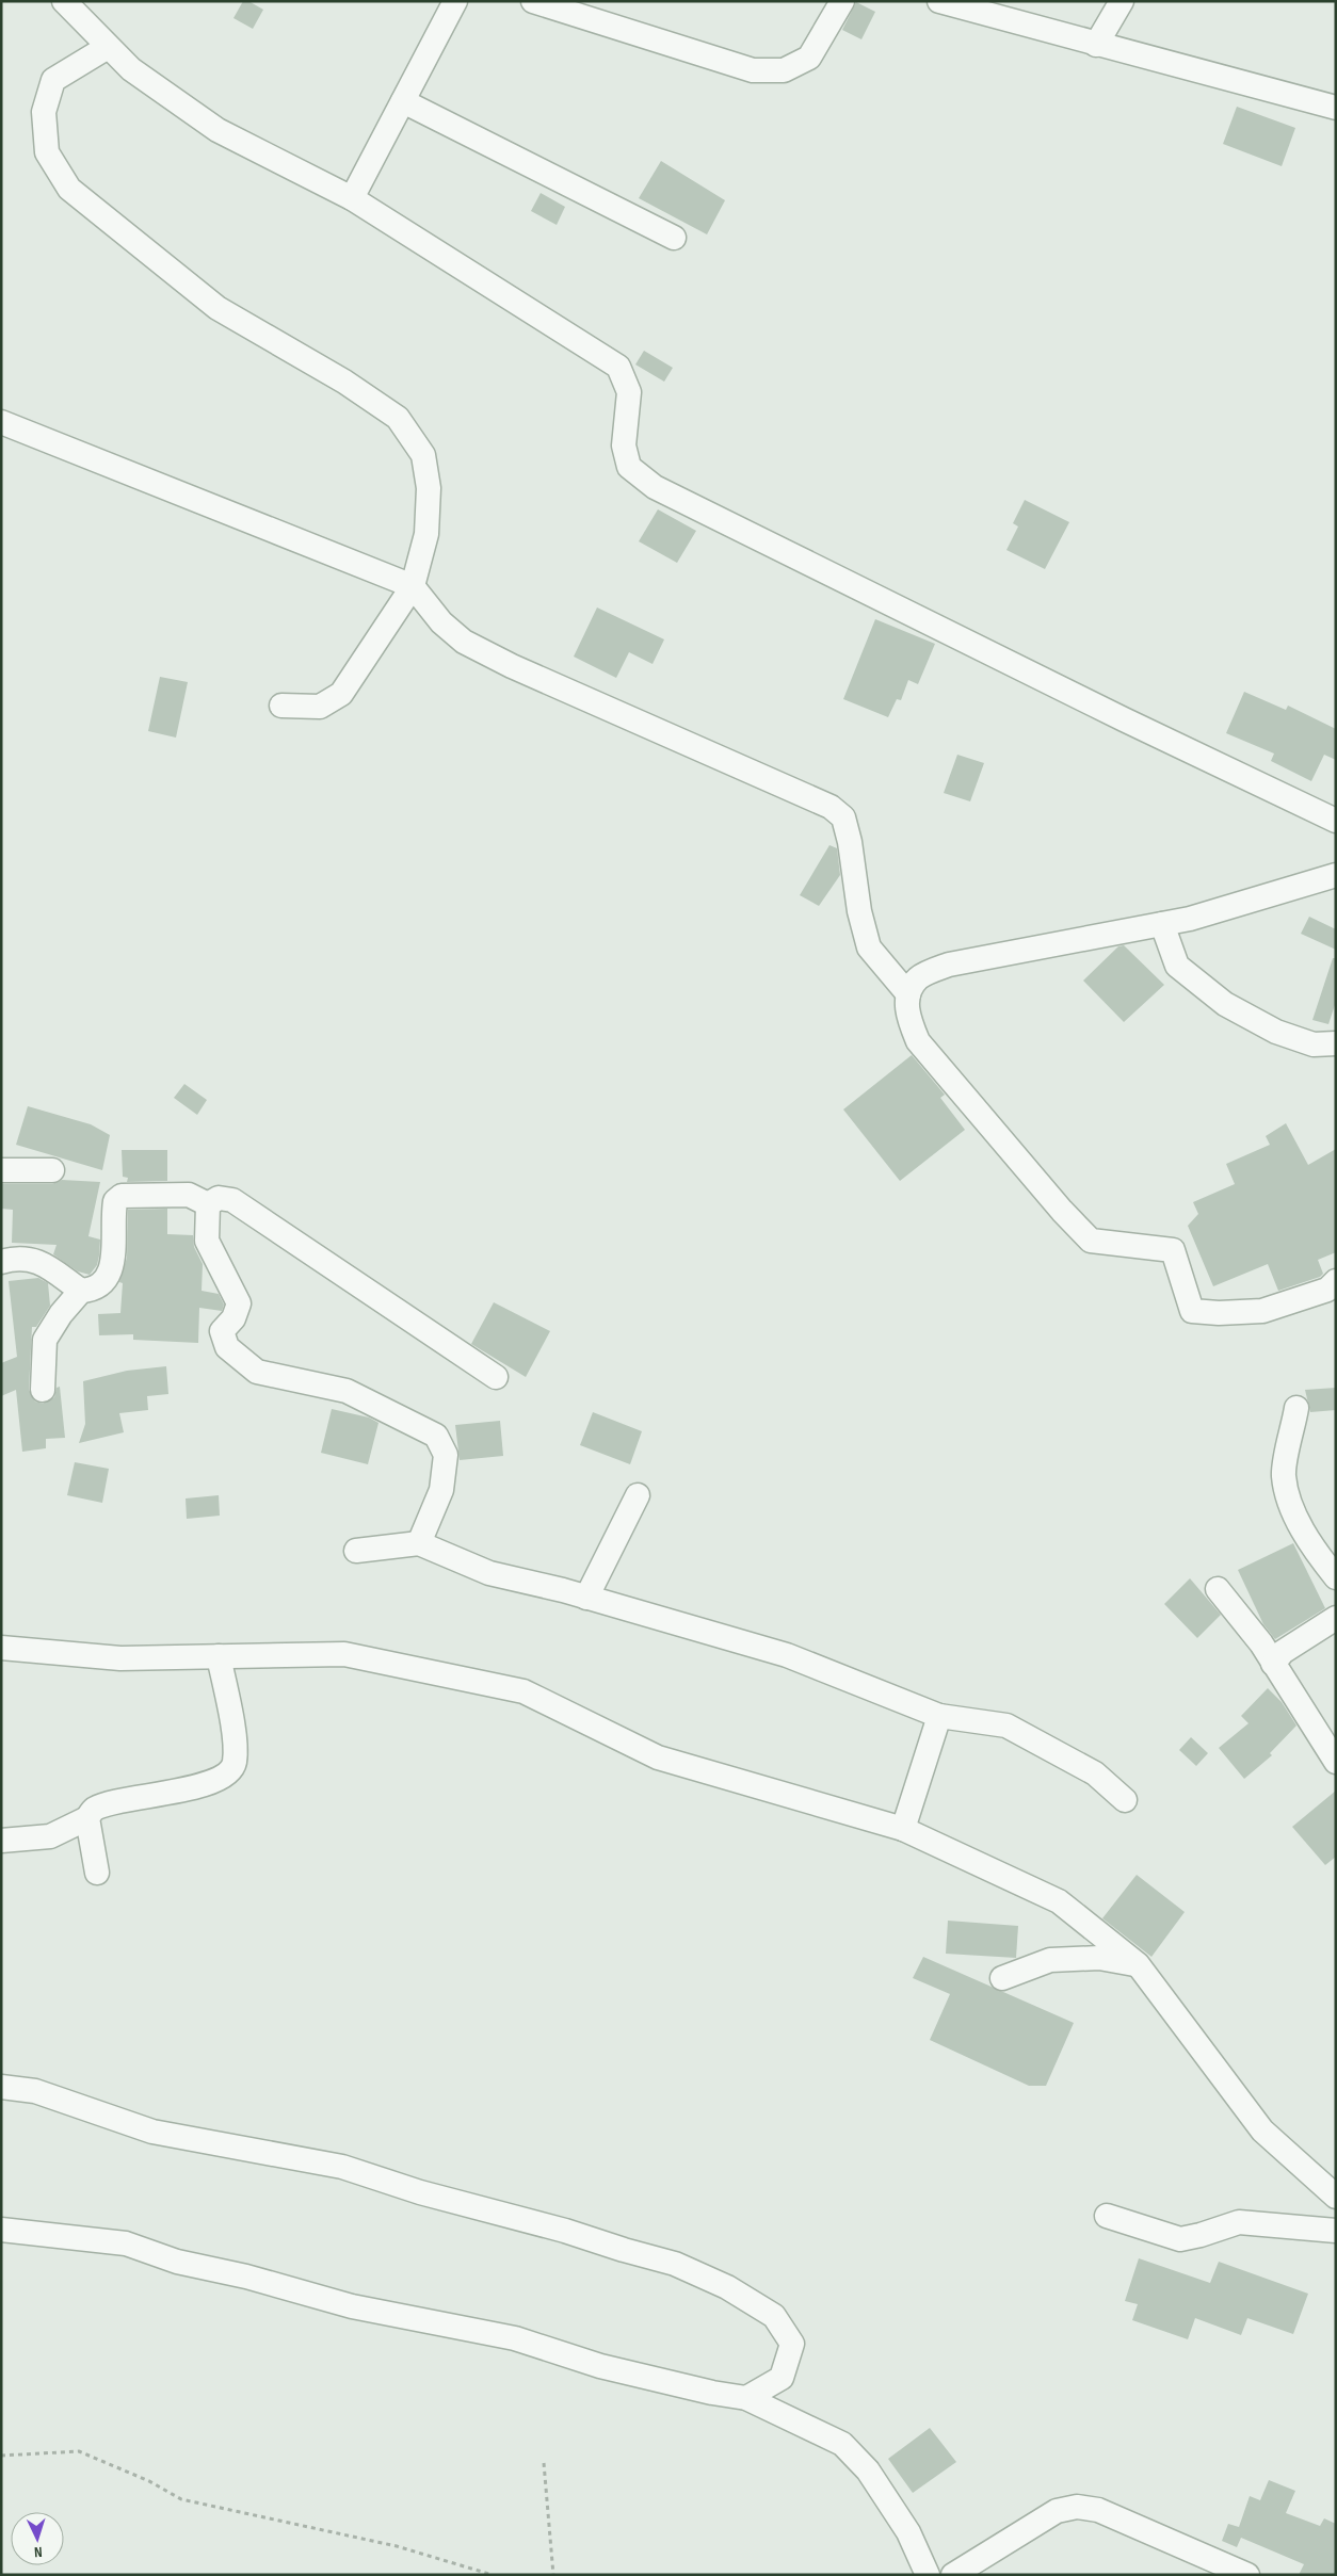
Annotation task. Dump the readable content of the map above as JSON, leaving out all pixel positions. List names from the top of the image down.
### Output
{
  "north": "bottom"
}
